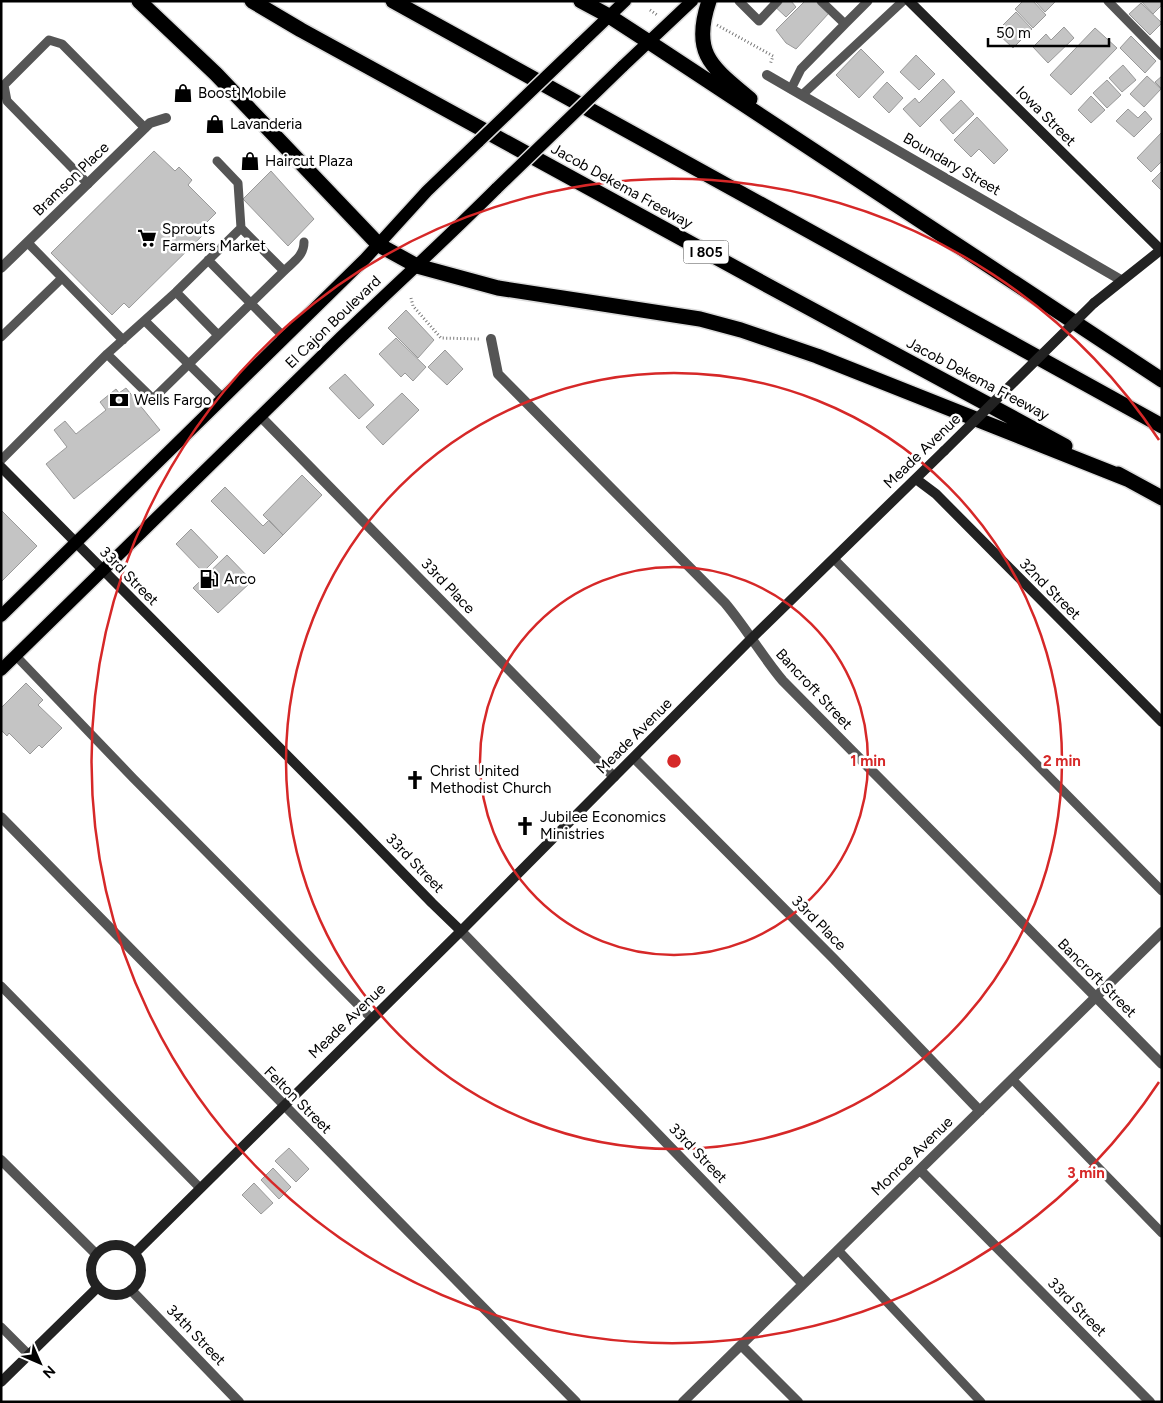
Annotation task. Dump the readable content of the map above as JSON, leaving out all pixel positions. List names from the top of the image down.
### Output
{
  "streets": {
    "highway": ["Jacob Dekema Freeway", "I 805"],
    "main road": [
      "Iowa Street",
      "El Cajon Boulevard",
      "Meade Avenue",
      "33rd Street",
      "32nd Street"
    ],
    "street": [
      "Boundary Street",
      "Bramson Place",
      "33rd Place",
      "Bancroft Street",
      "Felton Street",
      "Monroe Avenue",
      "34th Street"
    ]
  },
  "crossings": [
    ["Iowa Street", "Meade Avenue"],
    ["Boundary Street", "Meade Avenue"],
    ["El Cajon Boulevard", "33rd Street"],
    ["El Cajon Boulevard", "33rd Place"],
    ["Meade Avenue", "33rd Street"],
    ["Meade Avenue", "33rd Place"],
    ["Meade Avenue", "32nd Street"],
    ["Meade Avenue", "Bancroft Street"],
    ["Meade Avenue", "Felton Street"],
    ["Meade Avenue", "34th Street"],
    ["33rd Street", "Monroe Avenue"],
    ["33rd Place", "Monroe Avenue"],
    ["Bancroft Street", "Monroe Avenue"]
  ],
  "places": {
    "shop": ["Boost Mobile", "Lavanderia", "Haircut Plaza"],
    "supermarket": ["Sprouts Farmers Market"],
    "bank": ["Wells Fargo"],
    "fuel station": ["Arco"],
    "church": ["Christ United Methodist Church", "Jubilee Economics Ministries"]
  },
  "scale_bar": "50 m",
  "north": "bottom right",
  "rings": ["1 min", "2 min", "3 min"]
}
